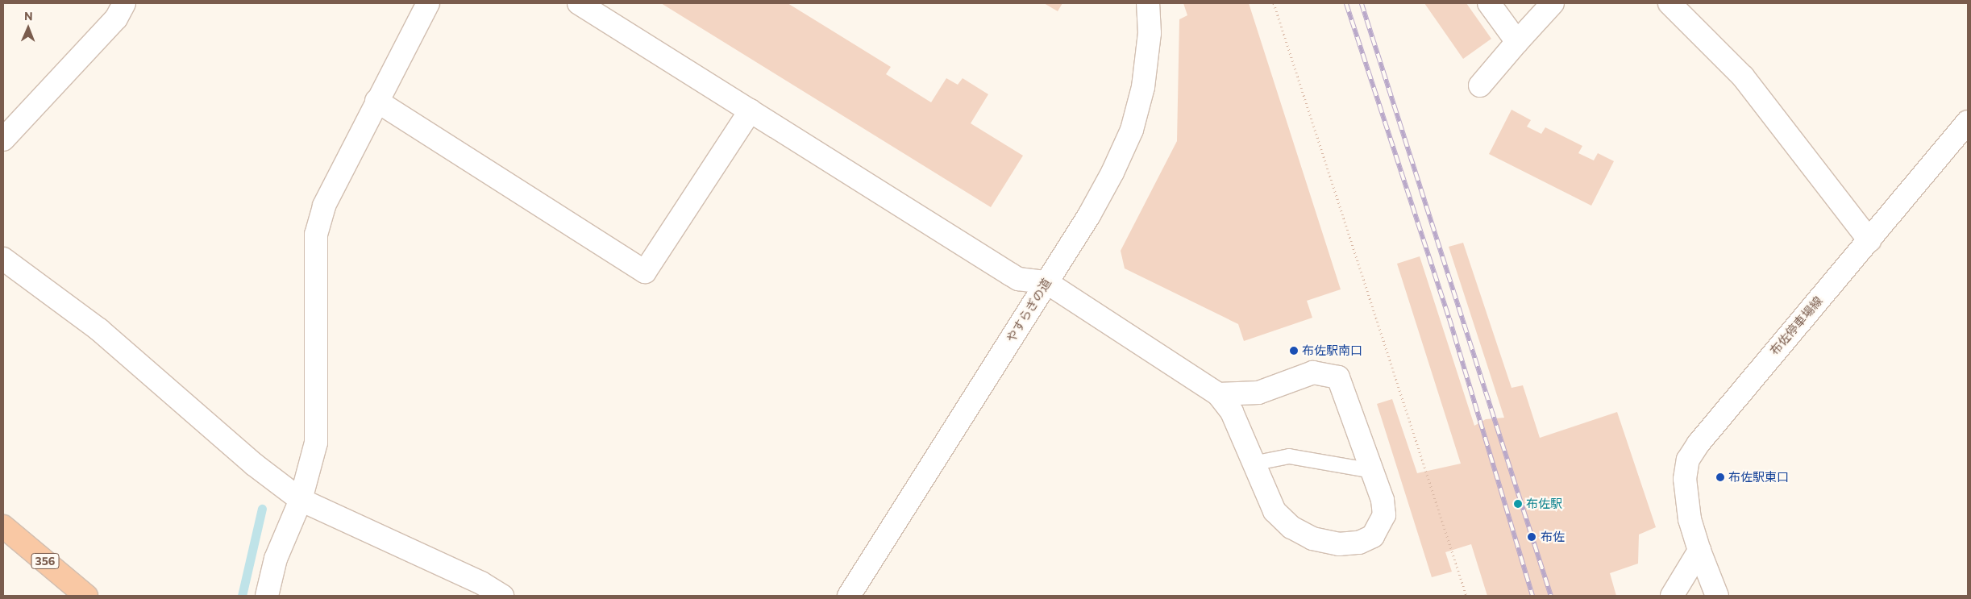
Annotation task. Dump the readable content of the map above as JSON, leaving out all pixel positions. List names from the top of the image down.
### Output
{
  "streets": {
    "highway": ["356"],
    "street": ["やすらぎの道", "布佐停車場線"]
  },
  "places": [
    "布佐駅南口",
    "布佐駅東口",
    "布佐駅",
    "布佐"
  ],
  "north": "top"
}
